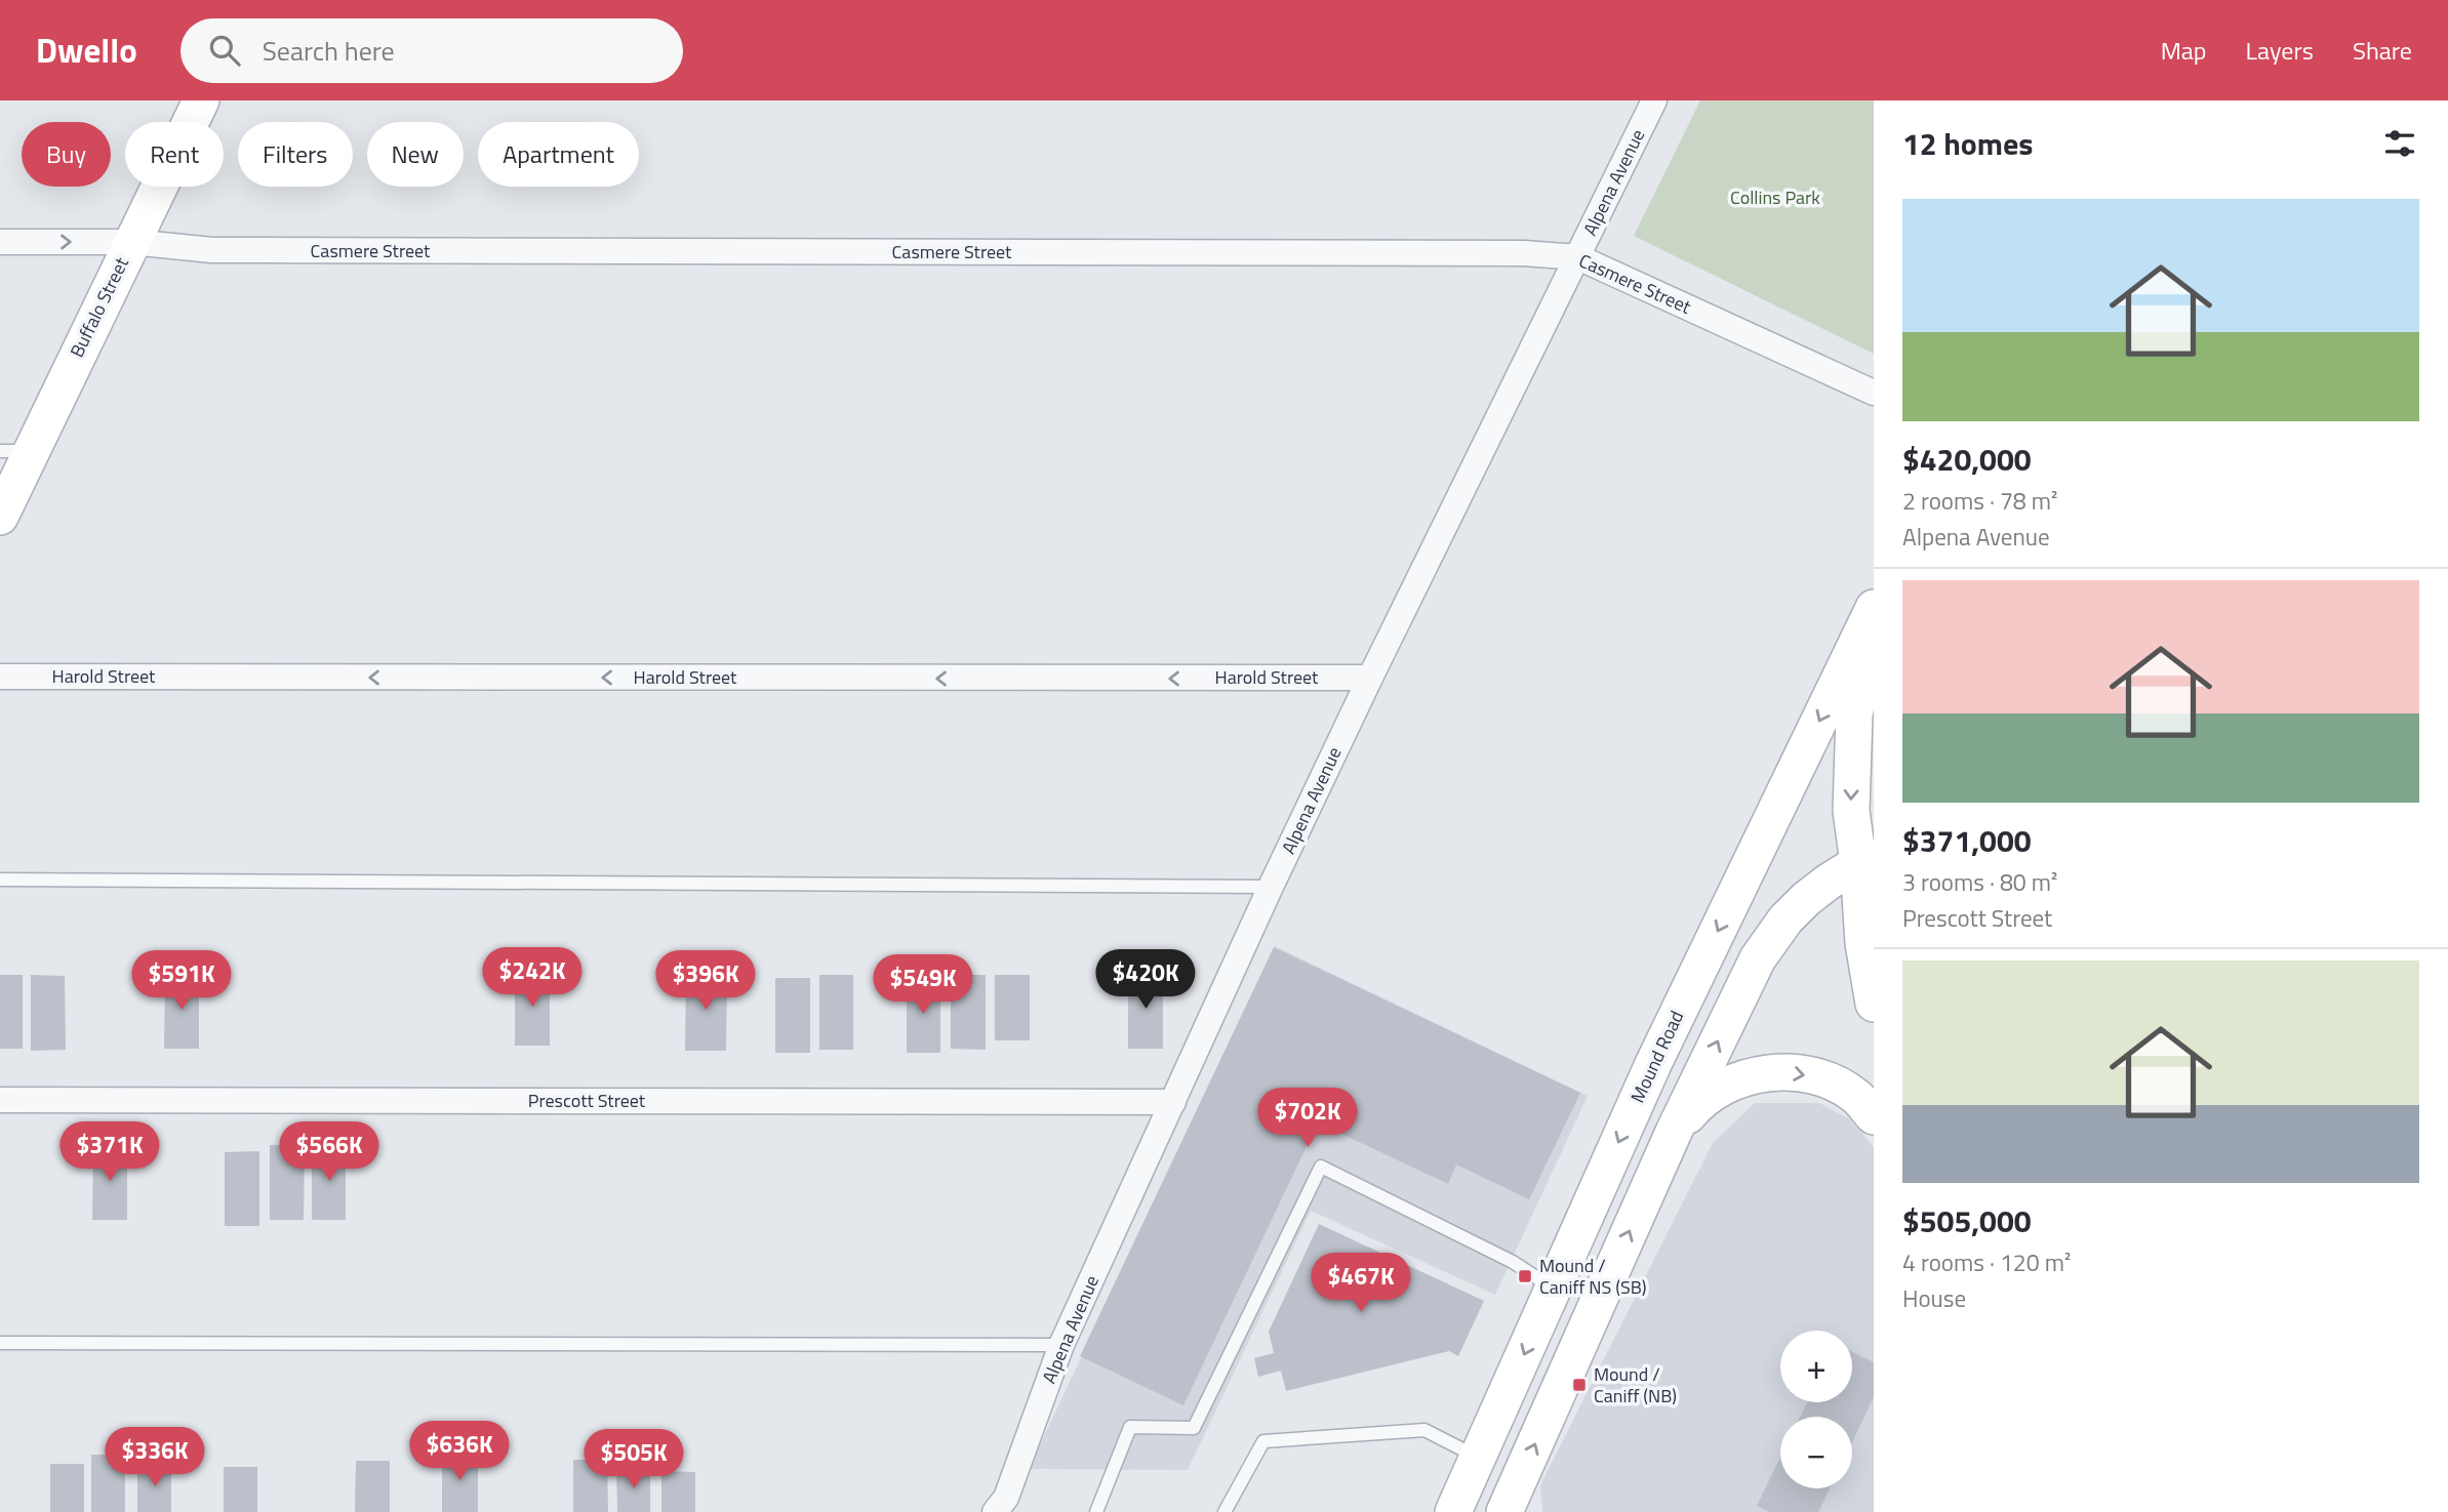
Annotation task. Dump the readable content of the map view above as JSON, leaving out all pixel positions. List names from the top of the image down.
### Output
{
  "streets": {
    "street": [
      "Alpena Avenue",
      "Casmere Street",
      "Buffalo Street",
      "Harold Street",
      "Mound Road",
      "Prescott Street"
    ]
  },
  "crossings": [
    ["Alpena Avenue", "Casmere Street"],
    ["Alpena Avenue", "Harold Street"],
    ["Alpena Avenue", "Prescott Street"],
    ["Casmere Street", "Buffalo Street"]
  ],
  "one_way": ["Harold Street"],
  "parks": ["Collins Park"],
  "places": {
    "transit": ["Mound / Caniff NS (SB)", "Mound / Caniff (NB)"]
  },
  "page": {
    "header": "Dwello",
    "search": "Search here",
    "nav": ["Map", "Layers", "Share"],
    "heading": "12 homes",
    "chip": [
      "Buy",
      "Rent",
      "Filters",
      "New",
      "Apartment"
    ],
    "list": [
      {
        "name": "$420,000",
        "note": "2 rooms · 78 m² · Alpena Avenue"
      },
      {
        "name": "$371,000",
        "note": "3 rooms · 80 m² · Prescott Street"
      },
      {
        "name": "$505,000",
        "note": "4 rooms · 120 m² · House"
      }
    ],
    "price": [
      "$242K",
      "$420K",
      "$591K",
      "$396K",
      "$549K",
      "$702K",
      "$371K",
      "$566K",
      "$467K",
      "$636K",
      "$336K",
      "$505K"
    ],
    "map_buttons": ["+", "−"]
  }
}
